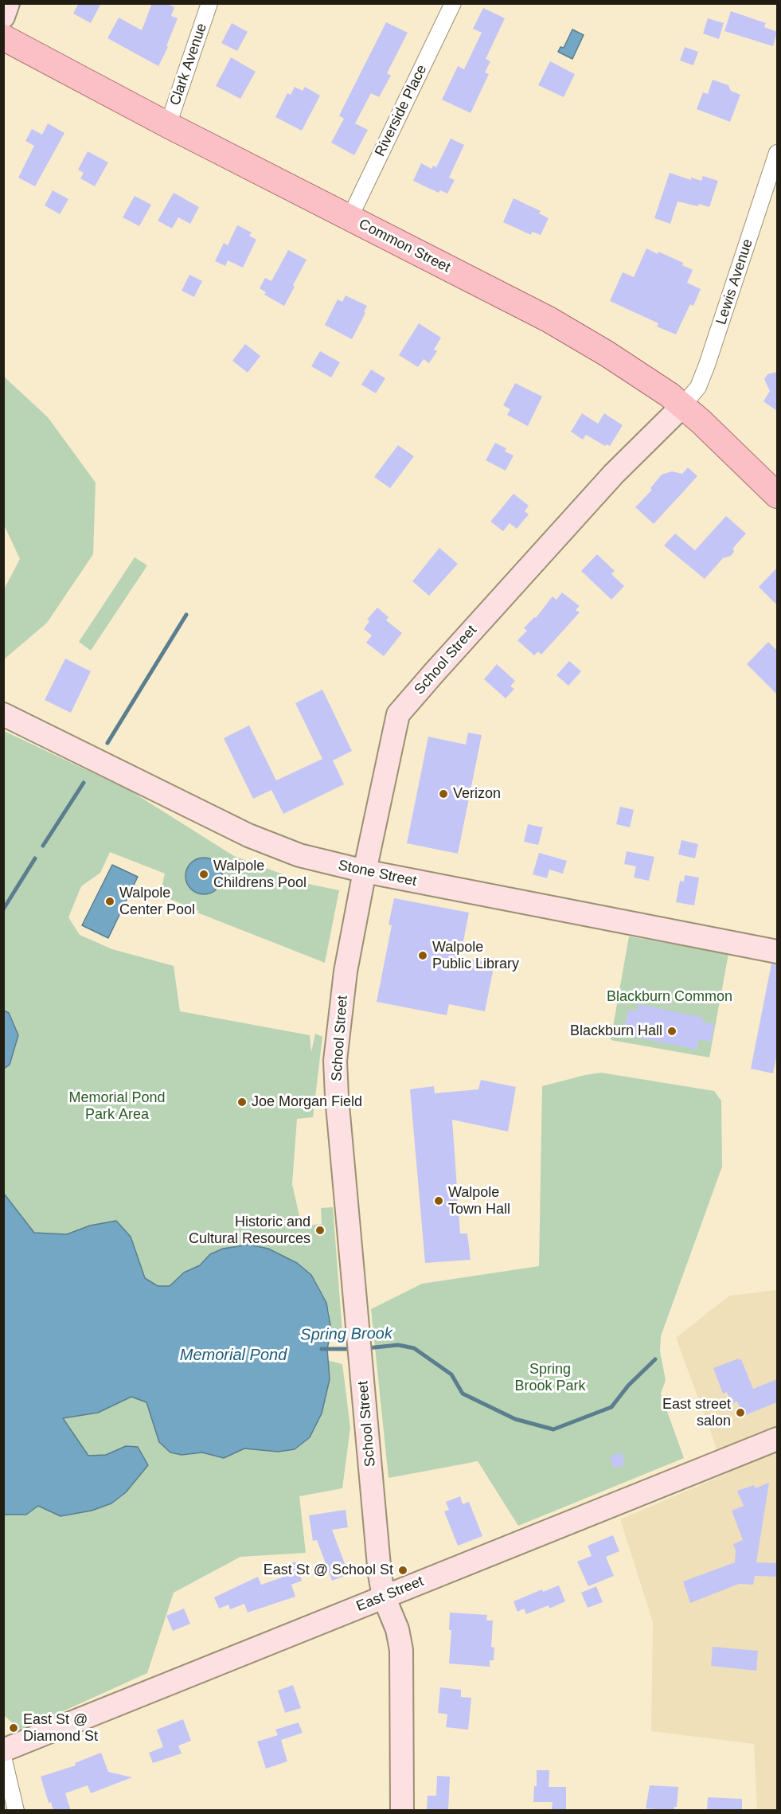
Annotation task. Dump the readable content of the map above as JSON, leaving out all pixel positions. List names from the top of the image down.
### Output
{
  "streets": {
    "main road": ["Common Street"],
    "street": [
      "Clark Avenue",
      "Riverside Place",
      "Lewis Avenue",
      "School Street",
      "Stone Street",
      "East Street"
    ]
  },
  "crossings": [
    ["Clark Avenue", "Common Street"],
    ["Riverside Place", "Common Street"],
    ["Common Street", "Lewis Avenue"],
    ["Common Street", "School Street"],
    ["Lewis Avenue", "School Street"],
    ["School Street", "Stone Street"],
    ["School Street", "East Street"]
  ],
  "water": ["Spring Brook", "Memorial Pond"],
  "parks": ["Blackburn Common", "Memorial Pond Park Area", "Spring Brook Park"],
  "places": [
    "Verizon",
    "Walpole Childrens Pool",
    "Walpole Center Pool",
    "Walpole Public Library",
    "Blackburn Hall",
    "Joe Morgan Field",
    "Walpole Town Hall",
    "Historic and Cultural Resources",
    "East street salon",
    "East St @ School St",
    "East St @ Diamond St"
  ]
}
